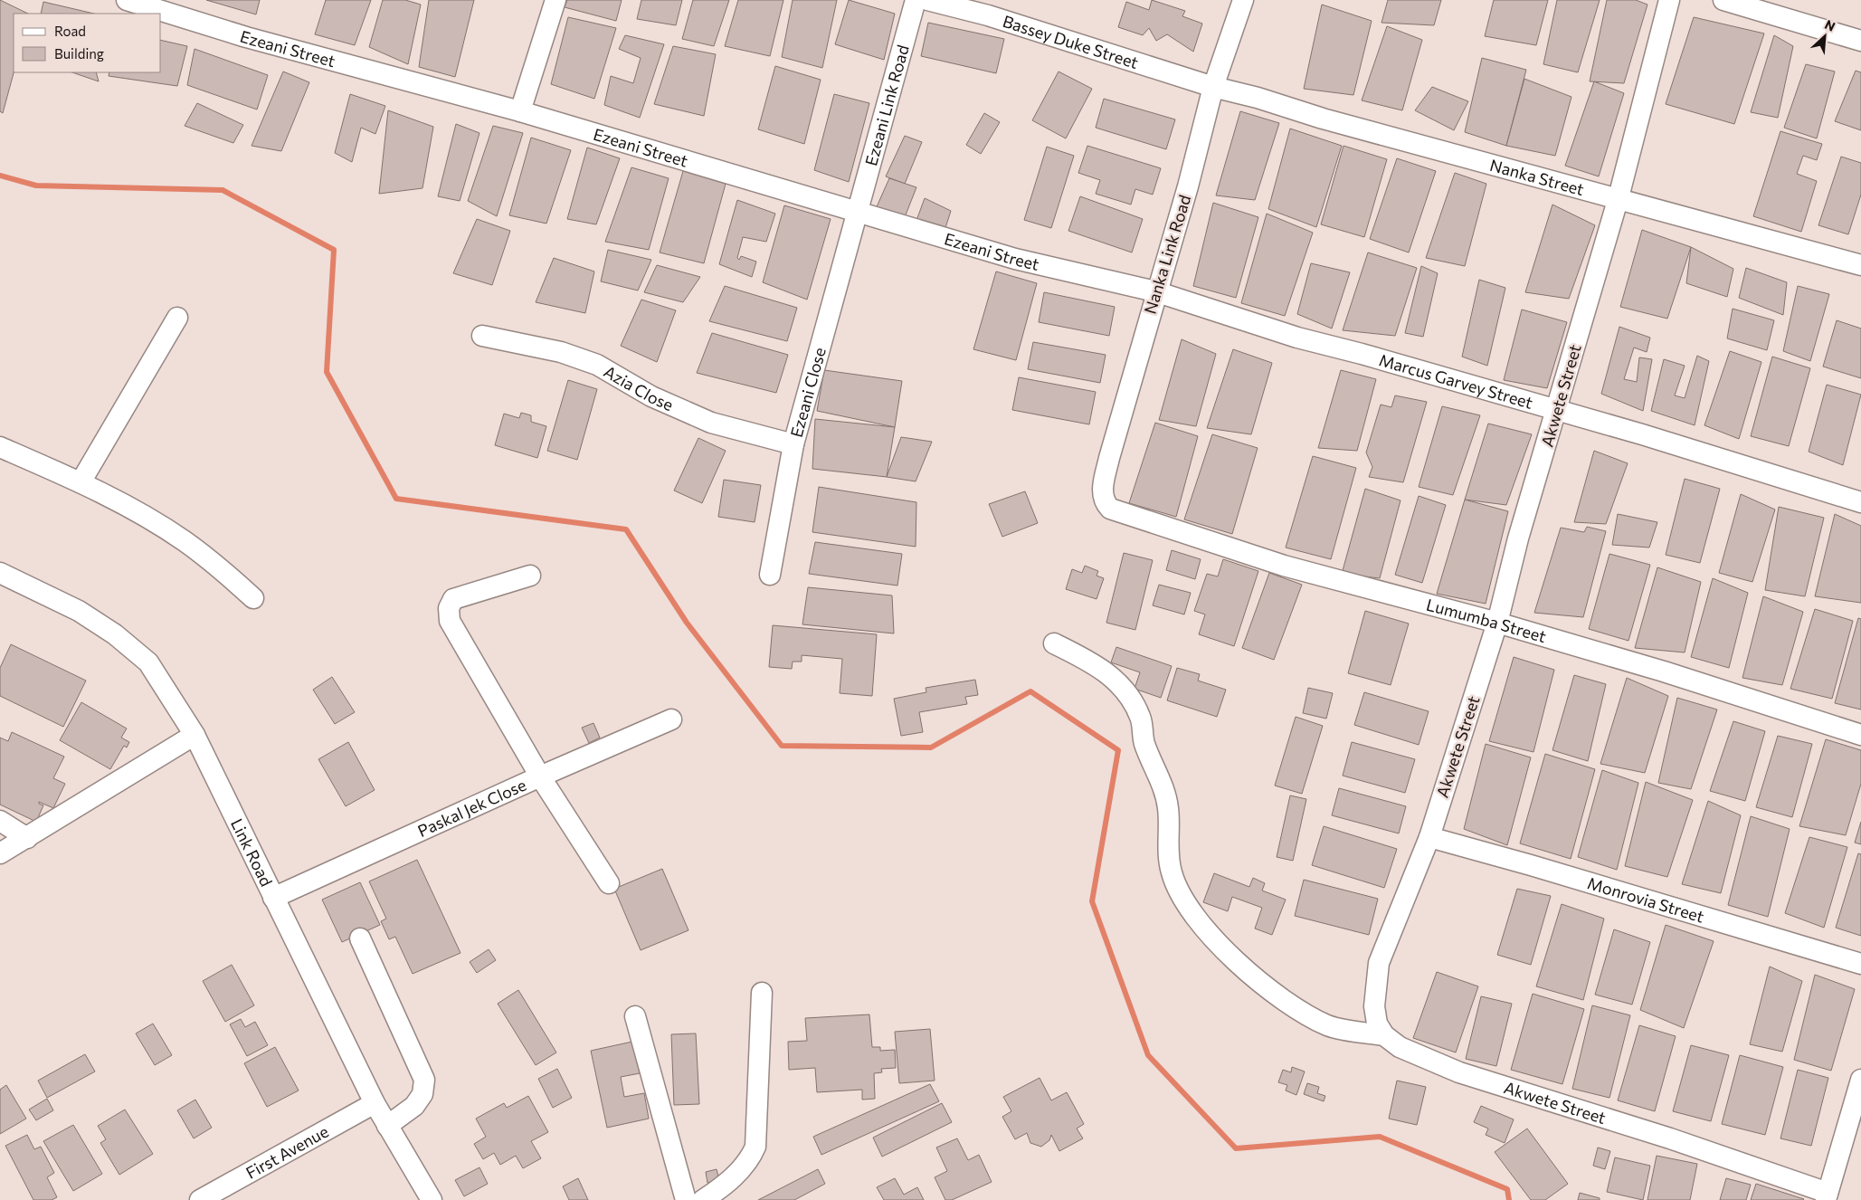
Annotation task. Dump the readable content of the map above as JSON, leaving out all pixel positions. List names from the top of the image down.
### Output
{
  "streets": {
    "street": [
      "Bassey Duke Street",
      "Ezeani Street",
      "Ezeani Link Road",
      "Nanka Street",
      "Nanka Link Road",
      "Marcus Garvey Street",
      "Azia Close",
      "Ezeani Close",
      "Akwete Street",
      "Lumumba Street",
      "Paskal Jek Close",
      "Link Road",
      "Monrovia Street",
      "First Avenue"
    ]
  },
  "crossings": [
    ["Bassey Duke Street", "Nanka Street"],
    ["Bassey Duke Street", "Nanka Link Road"],
    ["Ezeani Street", "Ezeani Link Road"],
    ["Ezeani Street", "Nanka Link Road"],
    ["Ezeani Street", "Marcus Garvey Street"],
    ["Ezeani Street", "Ezeani Close"],
    ["Ezeani Link Road", "Ezeani Close"],
    ["Nanka Street", "Nanka Link Road"],
    ["Nanka Street", "Akwete Street"],
    ["Nanka Link Road", "Marcus Garvey Street"],
    ["Nanka Link Road", "Lumumba Street"],
    ["Marcus Garvey Street", "Akwete Street"],
    ["Azia Close", "Ezeani Close"],
    ["Akwete Street", "Lumumba Street"],
    ["Akwete Street", "Monrovia Street"],
    ["Paskal Jek Close", "Link Road"],
    ["Link Road", "First Avenue"]
  ],
  "legend": ["Road", "Building"],
  "north": "top right"
}
